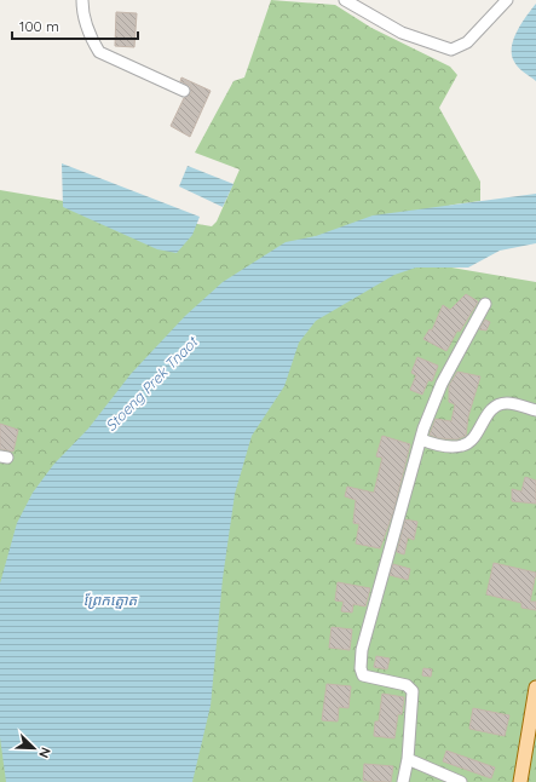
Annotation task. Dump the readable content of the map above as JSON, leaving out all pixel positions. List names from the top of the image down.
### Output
{
  "water": ["Stoeng Prek Tnaot", "ព្រែកត្នោត"],
  "scale_bar": "100 m",
  "north": "bottom right"
}
